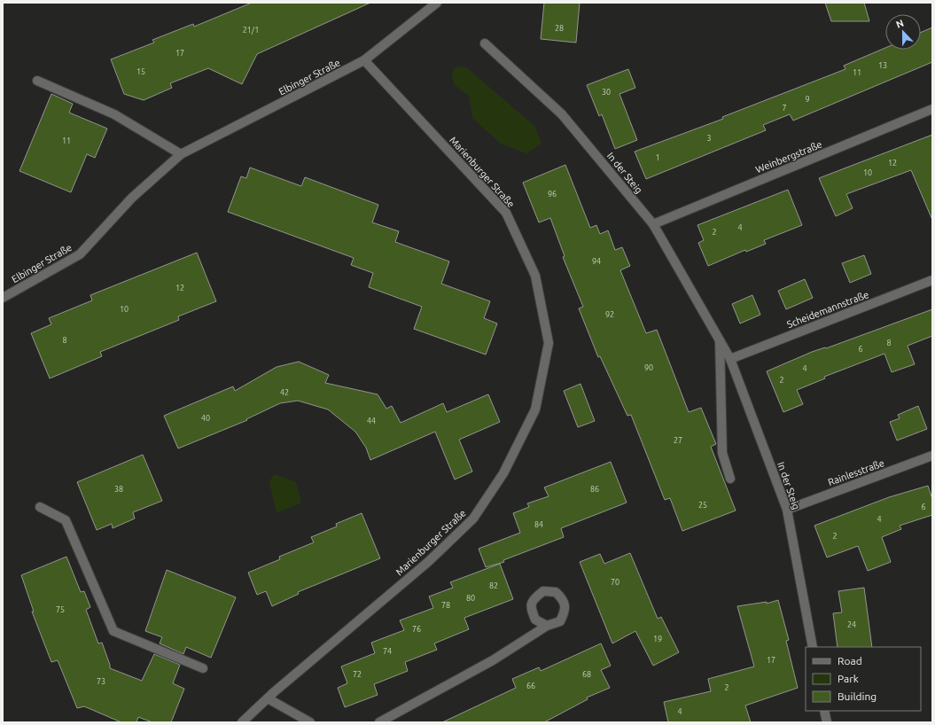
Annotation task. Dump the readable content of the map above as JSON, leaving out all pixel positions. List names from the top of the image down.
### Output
{
  "streets": {
    "street": [
      "Elbinger Straße",
      "Weinbergstraße",
      "Marienburger Straße",
      "In der Steig",
      "Scheidemannstraße",
      "Rainlesstraße"
    ]
  },
  "crossings": [
    ["Elbinger Straße", "Marienburger Straße"],
    ["Weinbergstraße", "In der Steig"],
    ["In der Steig", "Scheidemannstraße"],
    ["In der Steig", "Rainlesstraße"]
  ],
  "house_numbers": [
    "28",
    "21/1",
    "17",
    "13",
    "15",
    "11",
    "30",
    "9",
    "7",
    "3",
    "11",
    "1",
    "12",
    "10",
    "96",
    "4",
    "2",
    "94",
    "12",
    "10",
    "92",
    "8",
    "8",
    "6",
    "90",
    "4",
    "2",
    "42",
    "40",
    "44",
    "27",
    "38",
    "86",
    "25",
    "6",
    "4",
    "84",
    "2",
    "70",
    "82",
    "80",
    "78",
    "75",
    "24",
    "76",
    "19",
    "74",
    "17",
    "72",
    "68",
    "73",
    "66",
    "2",
    "4"
  ],
  "legend": ["Road", "Park", "Building"],
  "north": "top"
}
